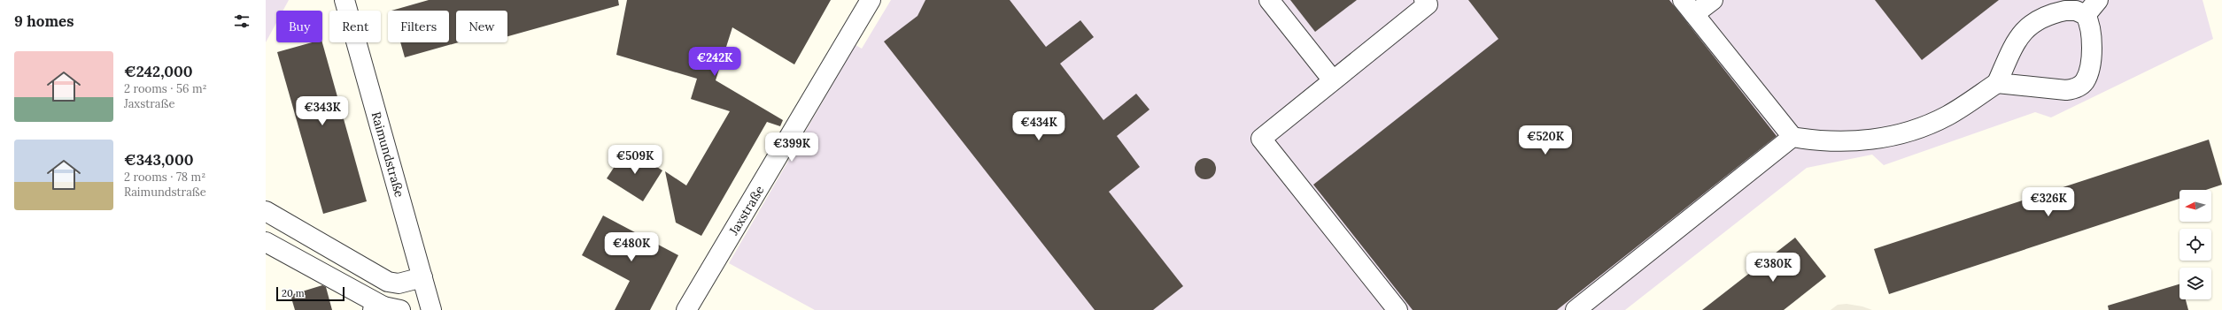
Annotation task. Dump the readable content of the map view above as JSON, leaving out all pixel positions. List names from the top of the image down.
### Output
{
  "streets": {
    "street": ["Raimundstraße", "Jaxstraße"]
  },
  "scale_bar": "20 m",
  "north": "left",
  "page": {
    "heading": "9 homes",
    "chip": [
      "Buy",
      "Rent",
      "Filters",
      "New"
    ],
    "list": [
      {
        "name": "€242,000",
        "note": "2 rooms · 56 m² · Jaxstraße"
      },
      {
        "name": "€343,000",
        "note": "2 rooms · 78 m² · Raimundstraße"
      }
    ],
    "price": [
      "€242K",
      "€343K",
      "€434K",
      "€520K",
      "€399K",
      "€509K",
      "€326K",
      "€480K",
      "€380K"
    ],
    "scale": "20 m"
  }
}
